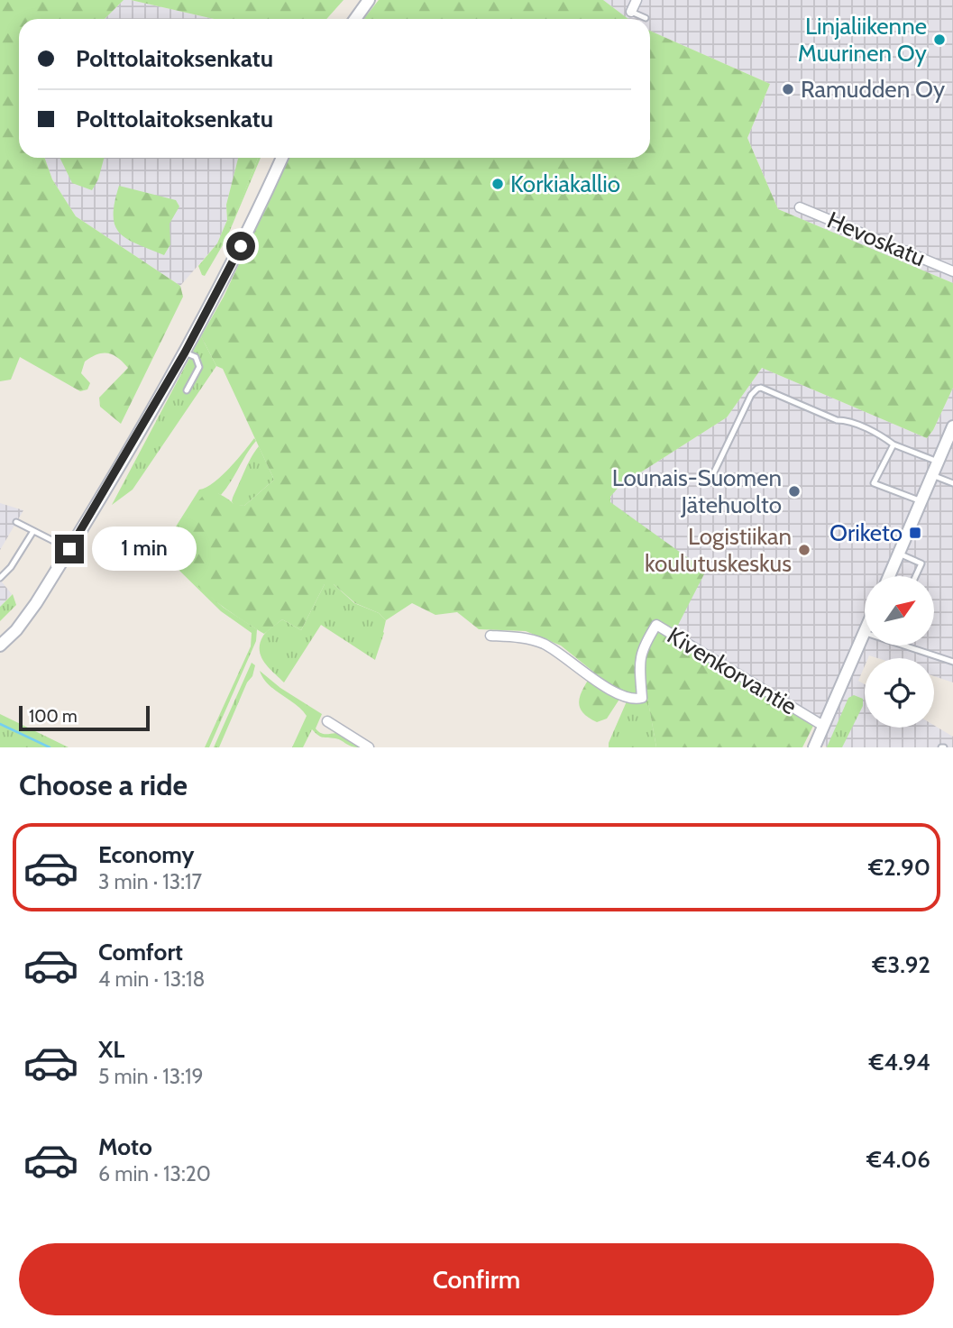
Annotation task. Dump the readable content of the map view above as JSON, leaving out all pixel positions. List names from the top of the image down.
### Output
{
  "streets": {
    "street": ["Hevoskatu", "Kivenkorvantie"]
  },
  "places": {
    "other": [
      "Linjaliikenne Muurinen Oy",
      "Ramudden Oy",
      "Korkiakallio",
      "Lounais-Suomen Jätehuolto",
      "Logistiikan koulutuskeskus"
    ],
    "transit": ["Oriketo"]
  },
  "scale_bar": "100 m",
  "north": "top right",
  "page": {
    "banner": ["Polttolaitoksenkatu", "Polttolaitoksenkatu"],
    "bubble": "1 min",
    "scale": "100 m",
    "heading": "Choose a ride",
    "list": [
      {
        "name": "Economy",
        "note": "3 min · 13:17",
        "value": "€2.90"
      },
      {
        "name": "Comfort",
        "note": "4 min · 13:18",
        "value": "€3.92"
      },
      {
        "name": "XL",
        "note": "5 min · 13:19",
        "value": "€4.94"
      },
      {
        "name": "Moto",
        "note": "6 min · 13:20",
        "value": "€4.06"
      }
    ],
    "buttons": "Confirm"
  }
}
